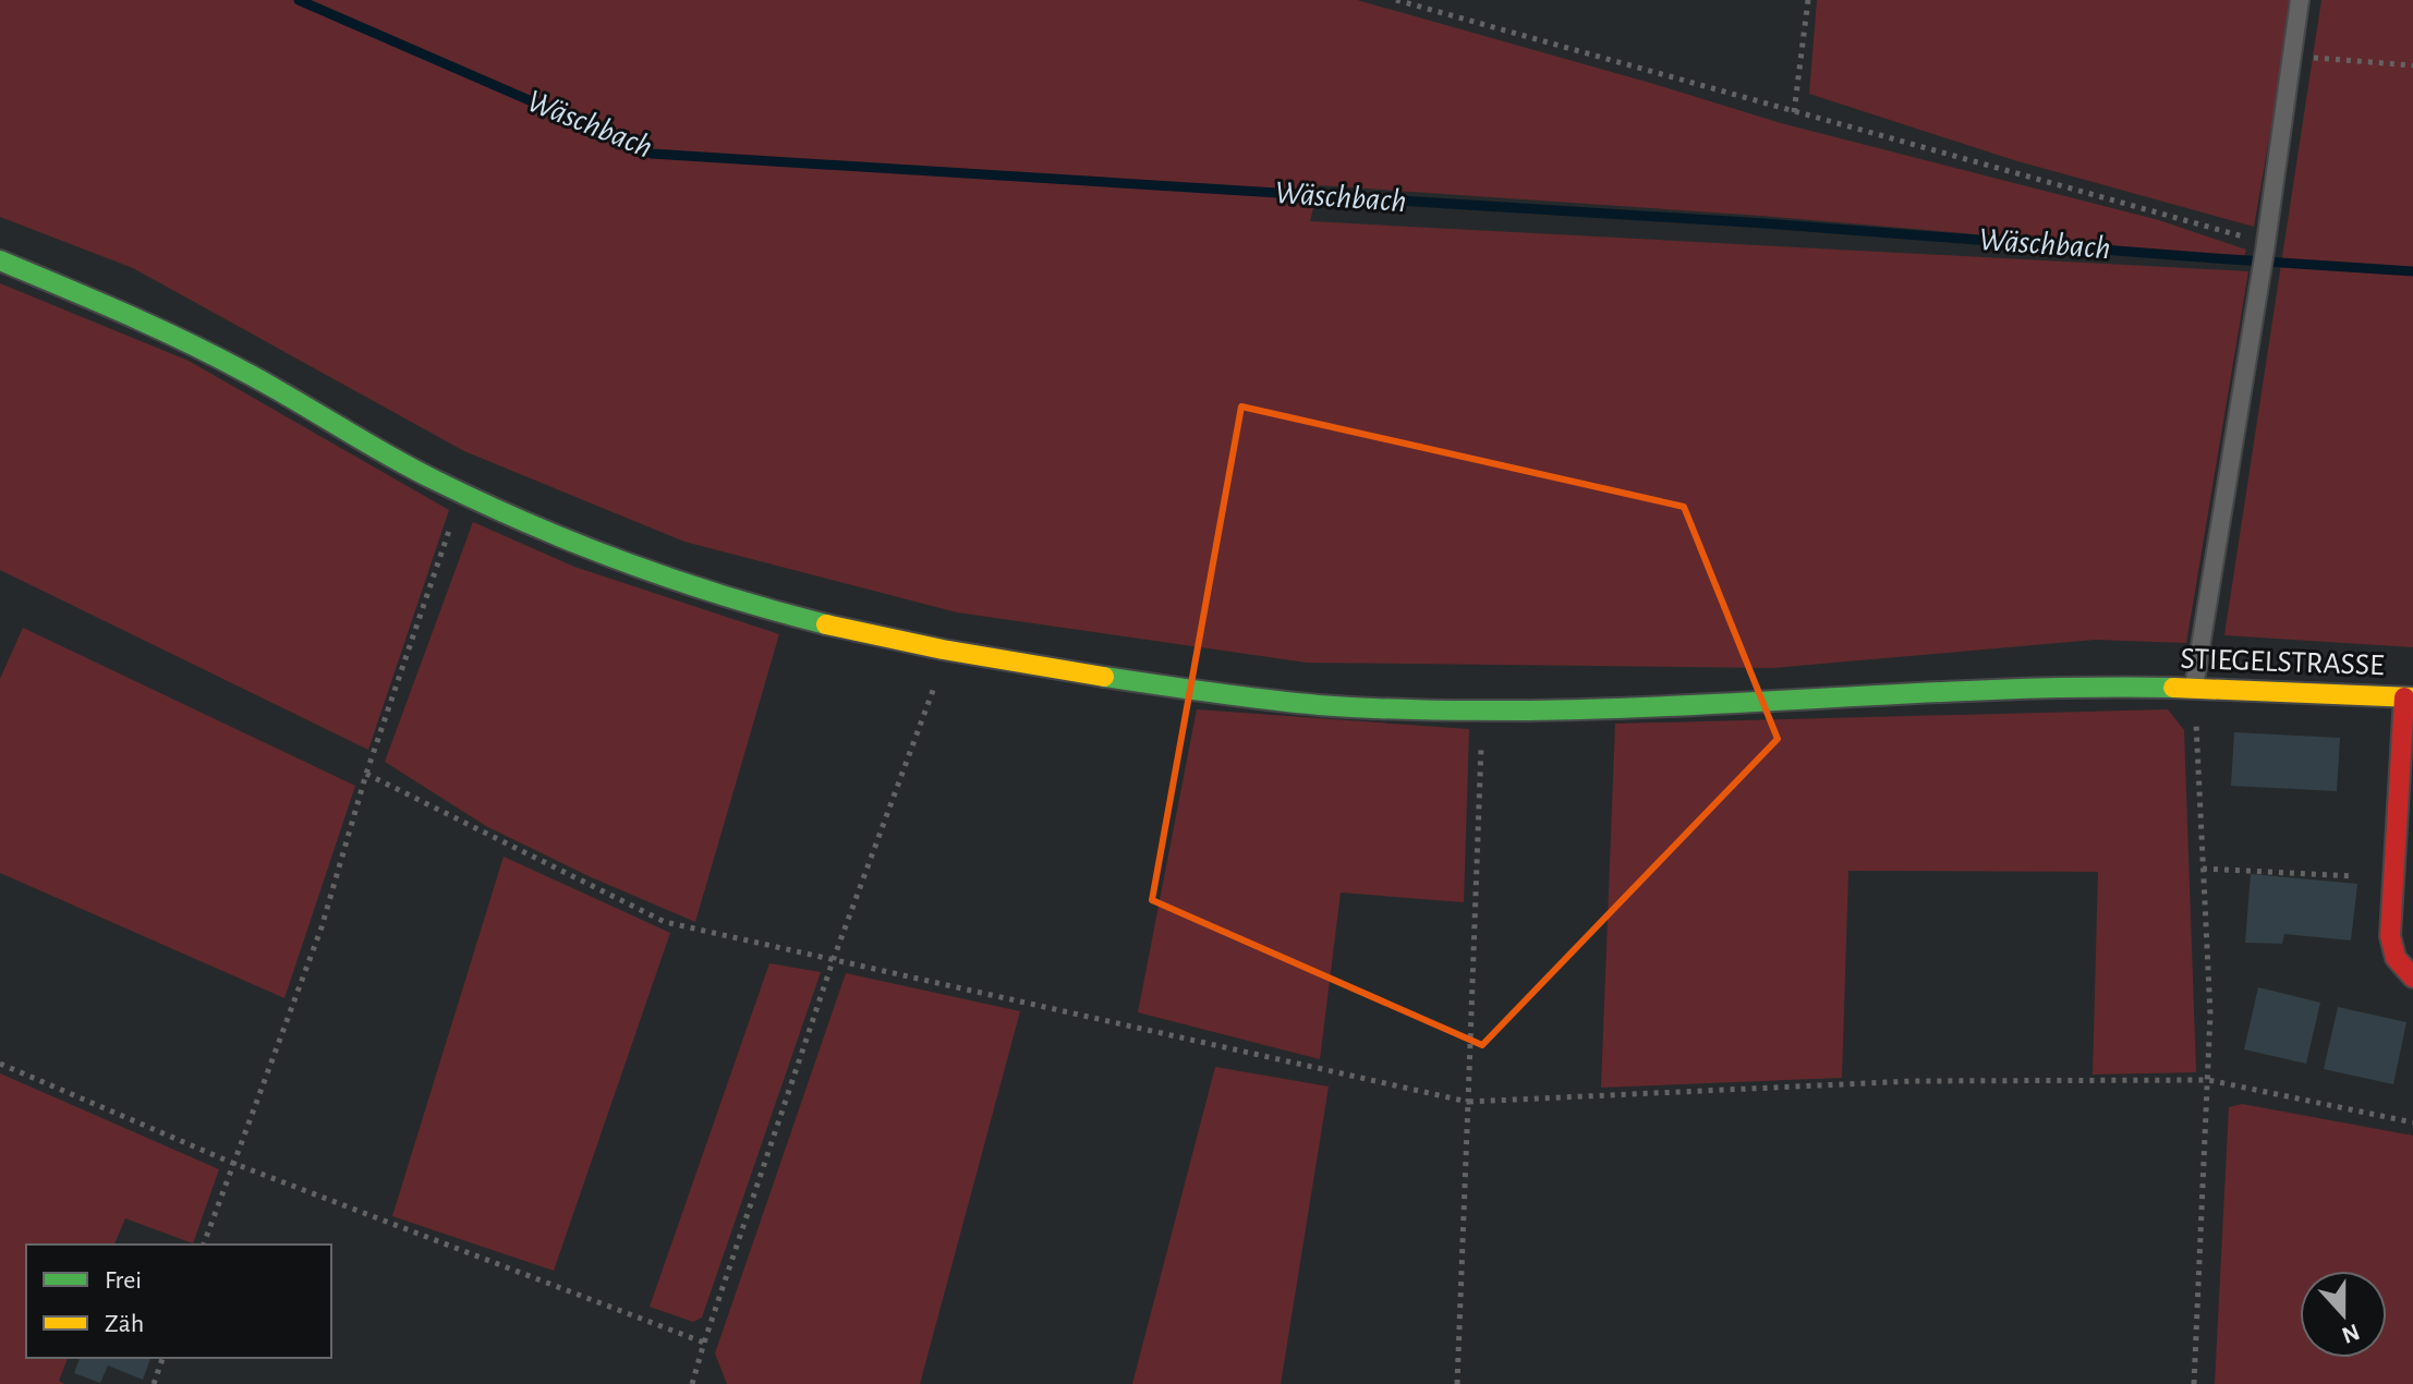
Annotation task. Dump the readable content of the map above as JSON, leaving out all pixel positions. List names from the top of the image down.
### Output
{
  "streets": {
    "street": ["STIEGELSTRASSE"]
  },
  "water": ["Wäschbach"],
  "legend": ["Frei", "Zäh"],
  "north": "bottom"
}
